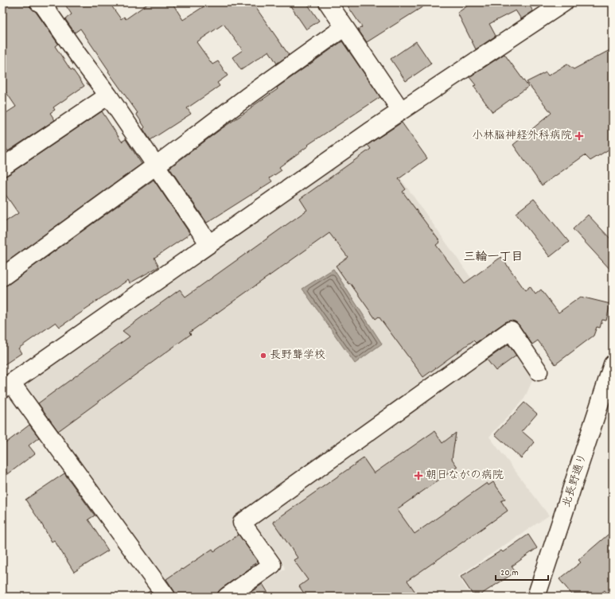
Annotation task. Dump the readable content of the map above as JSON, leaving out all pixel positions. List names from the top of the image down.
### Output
{
  "streets": {
    "street": ["北長野通り"]
  },
  "districts": ["三輪一丁目"],
  "places": {
    "health": ["小林脳神経外科病院", "朝日ながの病院"],
    "other": ["長野聾学校"]
  },
  "scale_bar": "20 m"
}
